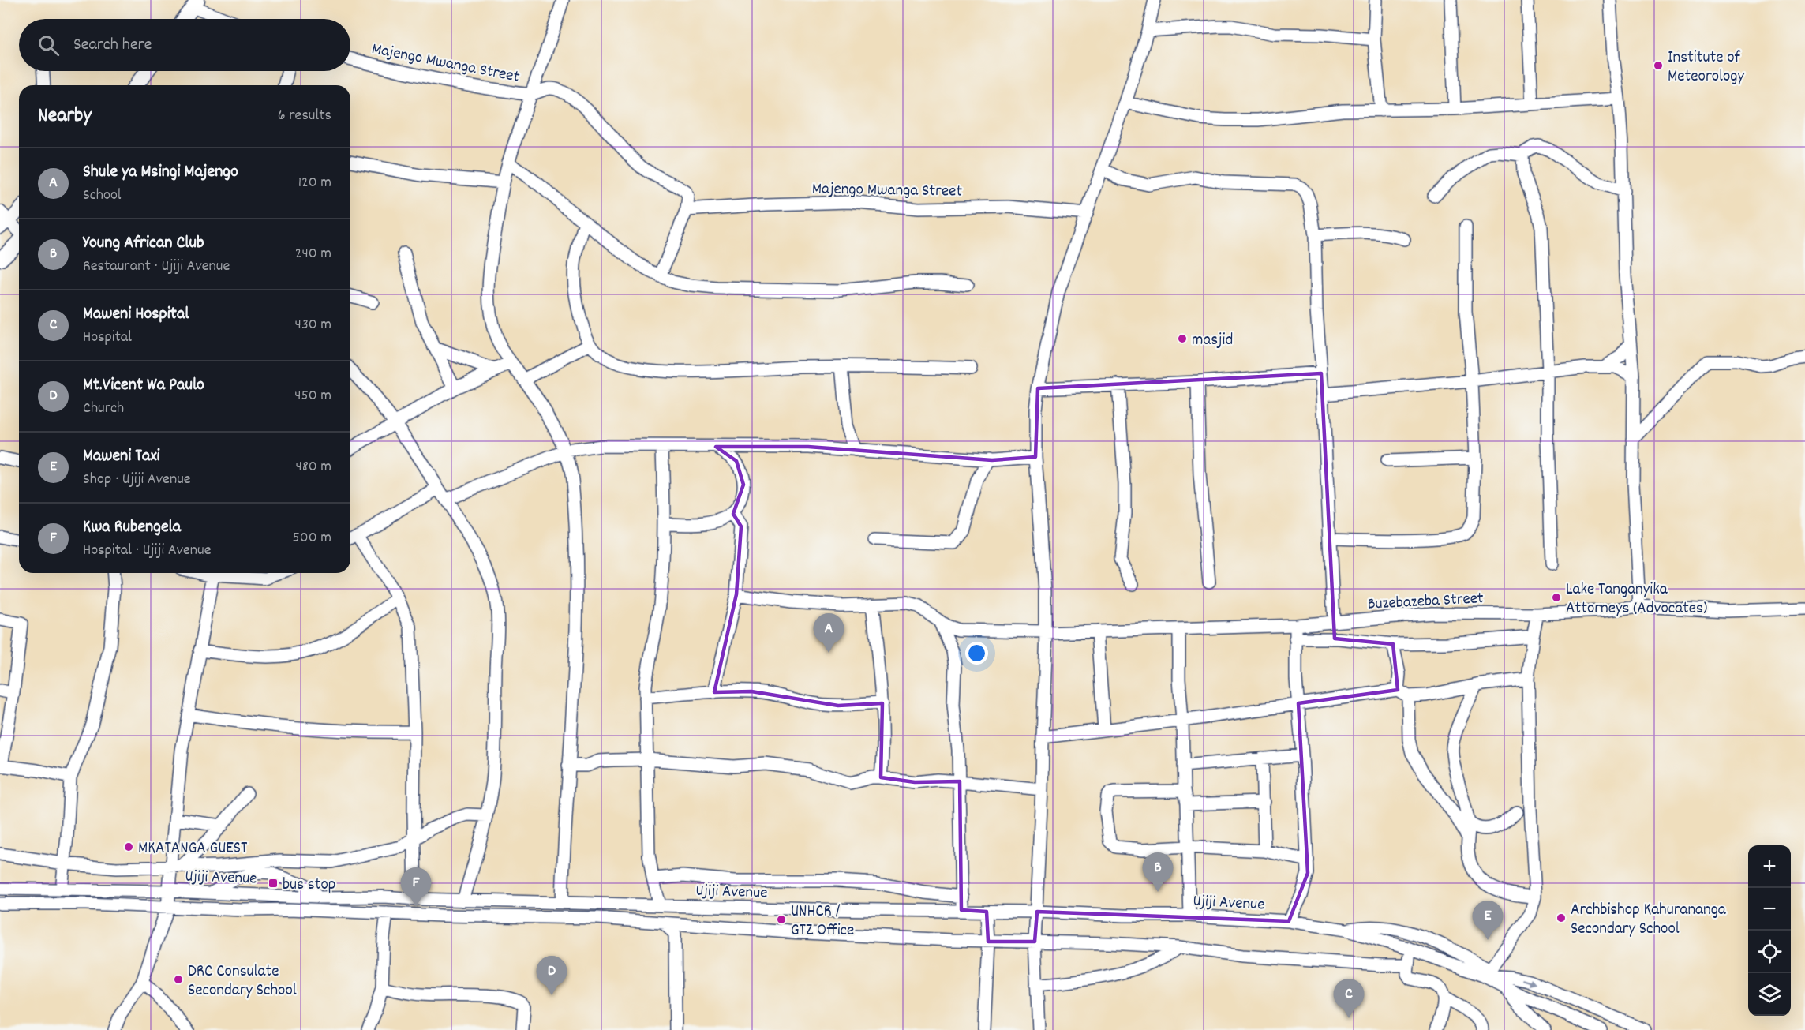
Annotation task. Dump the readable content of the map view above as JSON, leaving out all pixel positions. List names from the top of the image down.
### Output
{
  "streets": {
    "street": ["Majengo Mwanga Street", "Buzebazeba Street", "Ujiji Avenue"]
  },
  "places": {
    "other": [
      "Institute of Meteorology",
      "masjid",
      "Lake Tanganyika Attorneys (Advocates)",
      "MKATANGA GUEST",
      "Archbishop Kahurananga Secondary School",
      "UNHCR / GTZ Office",
      "DRC Consulate Secondary School"
    ],
    "transit": ["bus stop"]
  },
  "page": {
    "search": "Search here",
    "heading": ["Nearby", "6 results"],
    "list": [
      {
        "mark": "A",
        "name": "Shule ya Msingi Majengo",
        "note": "School",
        "value": "120 m"
      },
      {
        "mark": "B",
        "name": "Young African Club",
        "note": "Restaurant · Ujiji Avenue",
        "value": "240 m"
      },
      {
        "mark": "C",
        "name": "Maweni Hospital",
        "note": "Hospital",
        "value": "430 m"
      },
      {
        "mark": "D",
        "name": "Mt.Vicent Wa Paulo",
        "note": "Church",
        "value": "450 m"
      },
      {
        "mark": "E",
        "name": "Maweni Taxi",
        "note": "Shop · Ujiji Avenue",
        "value": "480 m"
      },
      {
        "mark": "F",
        "name": "Kwa Rubengela",
        "note": "Hospital · Ujiji Avenue",
        "value": "500 m"
      }
    ],
    "pins": [
      "A",
      "B",
      "F",
      "E",
      "D",
      "C"
    ],
    "map_buttons": ["+", "−"]
  }
}
